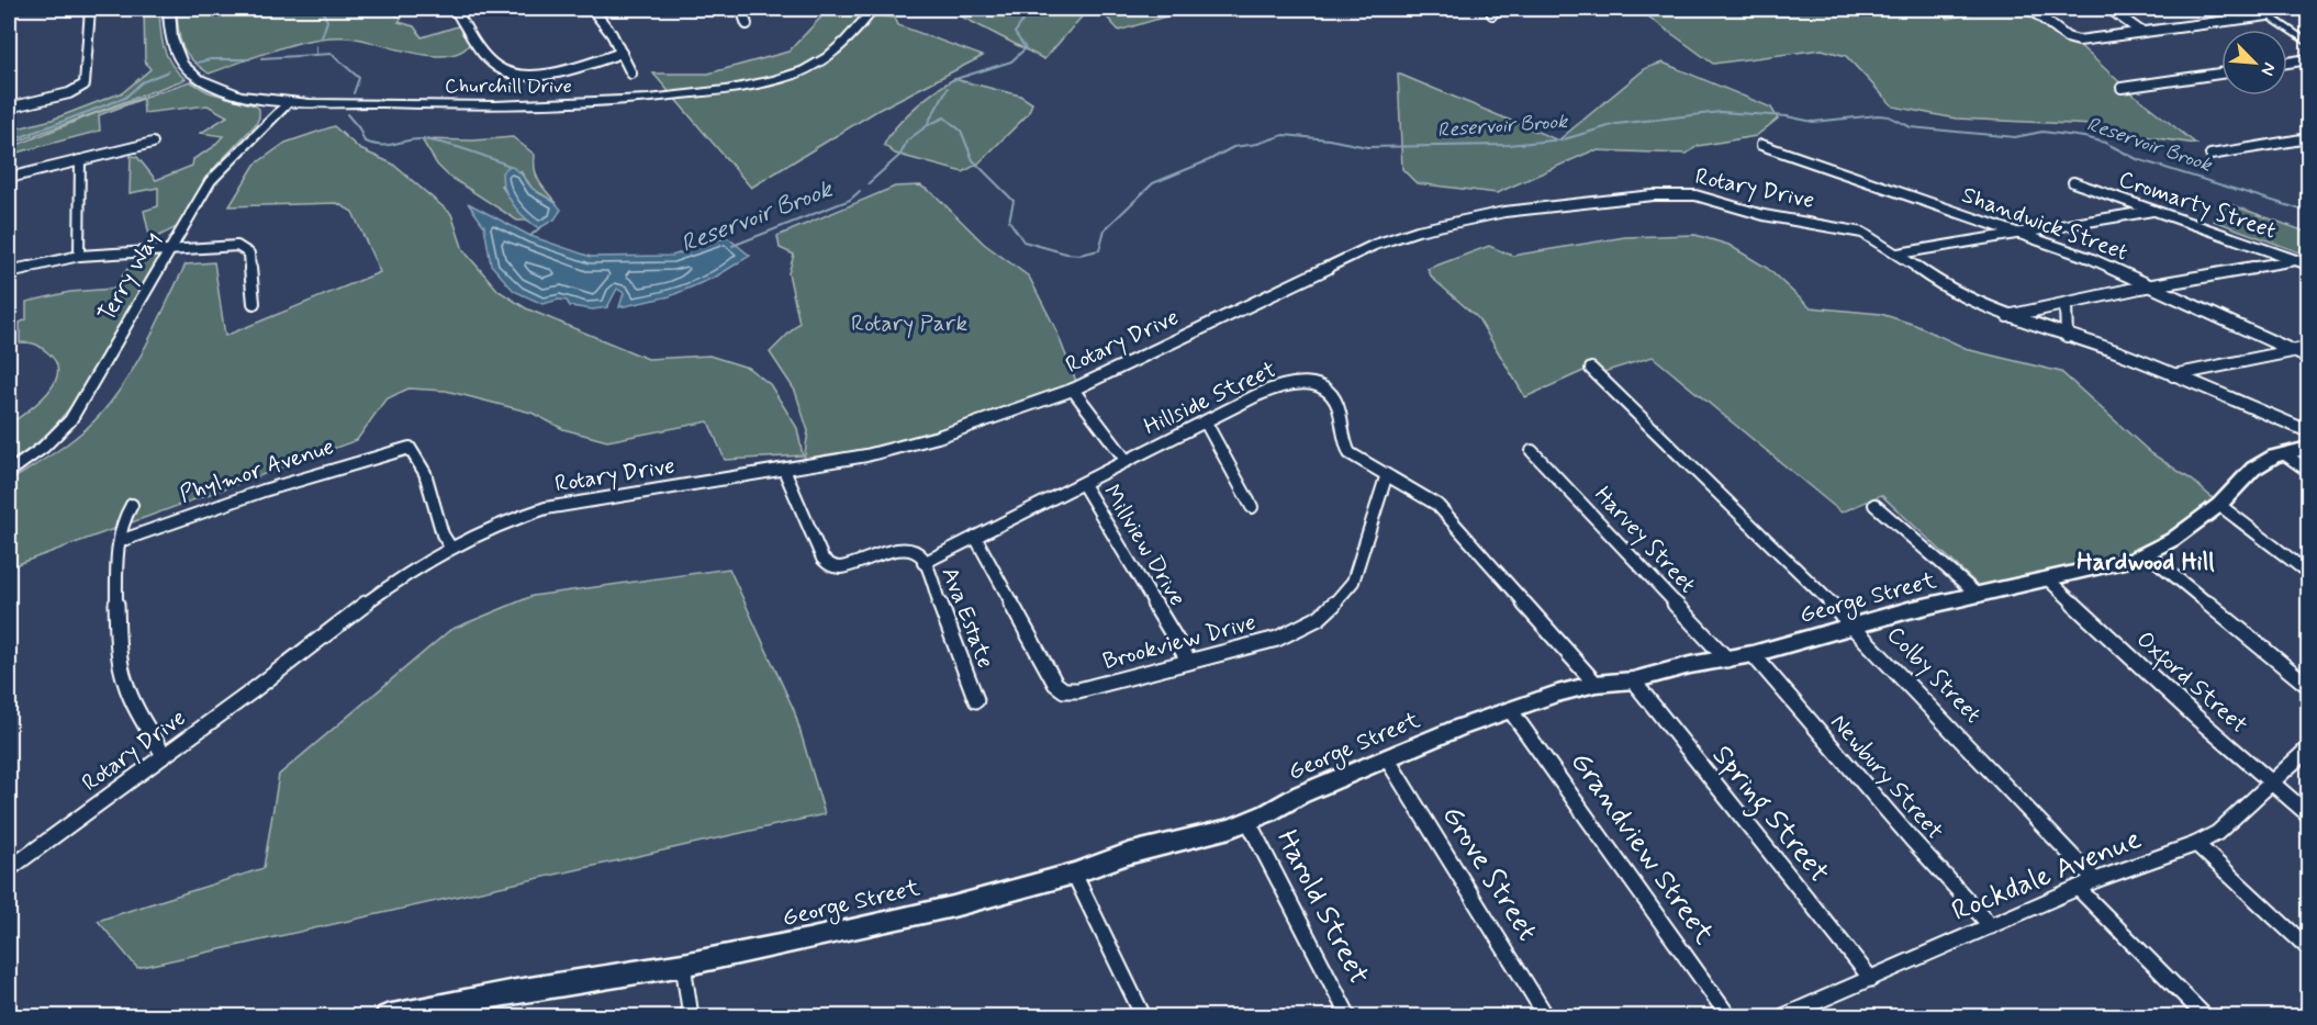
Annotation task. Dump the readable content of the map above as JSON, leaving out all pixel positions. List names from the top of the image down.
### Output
{
  "streets": {
    "main road": ["Churchill Drive", "George Street"],
    "street": [
      "Rotary Drive",
      "Cromarty Street",
      "Shandwick Street",
      "Terry Way",
      "Hillside Street",
      "Phylmor Avenue",
      "Harvey Street",
      "Millview Drive",
      "Ava Estate",
      "Brookview Drive",
      "Colby Street",
      "Oxford Street",
      "Newbury Street",
      "Spring Street",
      "Grandview Street",
      "Grove Street",
      "Rockdale Avenue",
      "Harold Street"
    ]
  },
  "crossings": [
    ["Churchill Drive", "Terry Way"],
    ["Rotary Drive", "Phylmor Avenue"],
    ["Rotary Drive", "Ava Estate"],
    ["Hillside Street", "Millview Drive"],
    ["Hillside Street", "George Street"],
    ["Hillside Street", "Ava Estate"],
    ["Hillside Street", "Brookview Drive"],
    ["Harvey Street", "George Street"],
    ["Millview Drive", "Brookview Drive"],
    ["George Street", "Colby Street"],
    ["George Street", "Oxford Street"],
    ["George Street", "Newbury Street"],
    ["George Street", "Spring Street"],
    ["George Street", "Grandview Street"],
    ["George Street", "Grove Street"],
    ["George Street", "Harold Street"],
    ["Colby Street", "Rockdale Avenue"],
    ["Oxford Street", "Rockdale Avenue"],
    ["Newbury Street", "Rockdale Avenue"],
    ["Spring Street", "Rockdale Avenue"]
  ],
  "districts": ["Hardwood Hill"],
  "water": ["Reservoir Brook"],
  "parks": ["Rotary Park"],
  "north": "bottom right"
}
